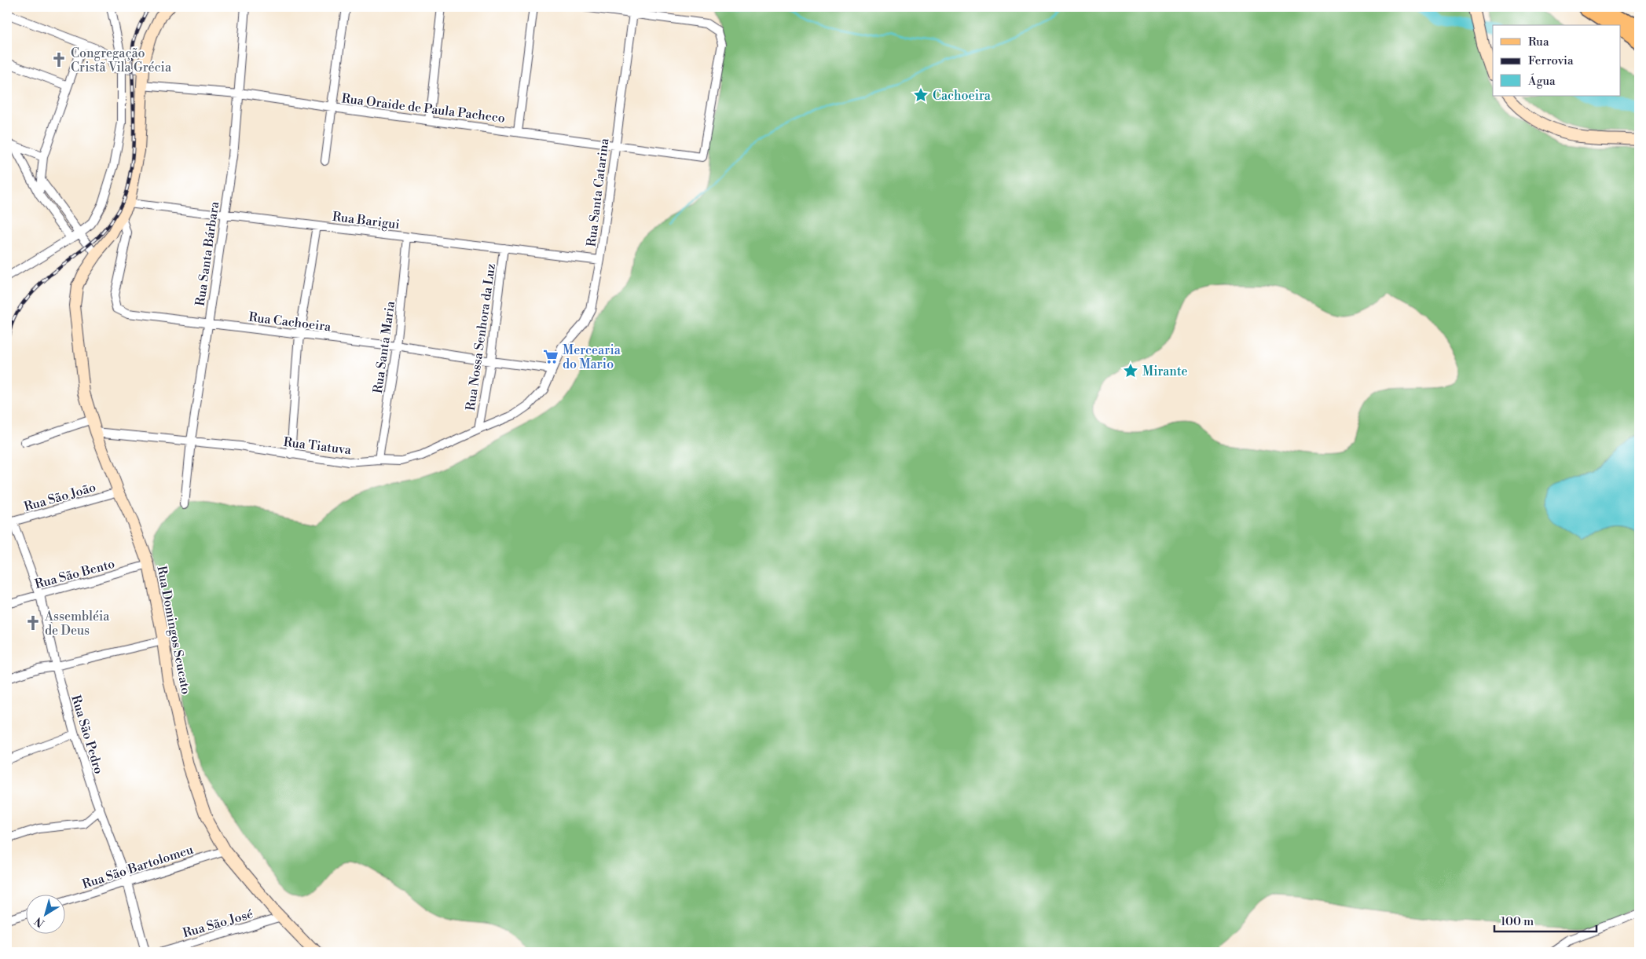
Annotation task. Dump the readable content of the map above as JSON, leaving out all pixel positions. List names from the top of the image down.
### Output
{
  "streets": {
    "main road": ["Rua Domingos Scucato"],
    "street": [
      "Rua Oraide de Paula Pacheco",
      "Rua Santa Catarina",
      "Rua Barigui",
      "Rua Santa Bárbara",
      "Rua Cachoeira",
      "Rua Nossa Senhora da Luz",
      "Rua Santa Maria",
      "Rua Tiatuva",
      "Rua São João",
      "Rua São Bento",
      "Rua São Pedro",
      "Rua São Bartolomeu",
      "Rua São José"
    ]
  },
  "crossings": [
    ["Rua Oraide de Paula Pacheco", "Rua Santa Catarina"],
    ["Rua Oraide de Paula Pacheco", "Rua Santa Bárbara"],
    ["Rua Oraide de Paula Pacheco", "Rua Domingos Scucato"],
    ["Rua Santa Catarina", "Rua Barigui"],
    ["Rua Santa Catarina", "Rua Cachoeira"],
    ["Rua Santa Catarina", "Rua Tiatuva"],
    ["Rua Barigui", "Rua Santa Bárbara"],
    ["Rua Barigui", "Rua Nossa Senhora da Luz"],
    ["Rua Barigui", "Rua Santa Maria"],
    ["Rua Barigui", "Rua Domingos Scucato"],
    ["Rua Santa Bárbara", "Rua Cachoeira"],
    ["Rua Santa Bárbara", "Rua Tiatuva"],
    ["Rua Cachoeira", "Rua Nossa Senhora da Luz"],
    ["Rua Cachoeira", "Rua Santa Maria"],
    ["Rua Cachoeira", "Rua Tiatuva"],
    ["Rua Cachoeira", "Rua Domingos Scucato"],
    ["Rua Nossa Senhora da Luz", "Rua Tiatuva"],
    ["Rua Santa Maria", "Rua Tiatuva"],
    ["Rua Tiatuva", "Rua Domingos Scucato"],
    ["Rua São João", "Rua Domingos Scucato"],
    ["Rua São João", "Rua São Pedro"],
    ["Rua São Bento", "Rua Domingos Scucato"],
    ["Rua São Bento", "Rua São Pedro"],
    ["Rua Domingos Scucato", "Rua São Bartolomeu"],
    ["Rua Domingos Scucato", "Rua São José"],
    ["Rua São Pedro", "Rua São Bartolomeu"]
  ],
  "places": {
    "church": ["Congregação Cristã Vila Grécia", "Assembléia de Deus"],
    "place": ["Cachoeira", "Mirante"],
    "supermarket": ["Mercearia do Mario"]
  },
  "legend": ["Rua", "Ferrovia", "Água"],
  "scale_bar": "100 m",
  "north": "bottom left"
}
